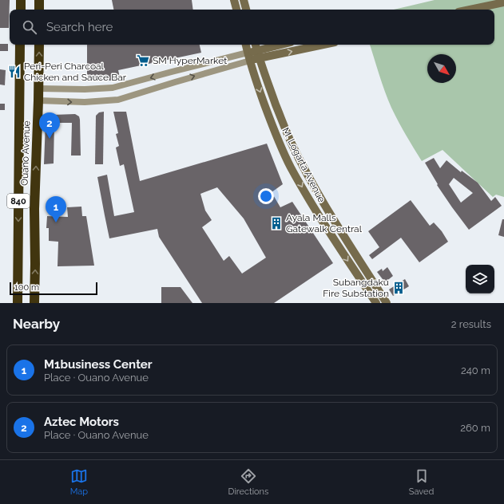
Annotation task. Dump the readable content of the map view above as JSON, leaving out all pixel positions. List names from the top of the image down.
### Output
{
  "streets": {
    "highway": ["Ouano Avenue", "840"],
    "main road": ["M. Logarta Avenue"]
  },
  "places": {
    "supermarket": ["SM HyperMarket"],
    "restaurant": ["Peri-Peri Charcoal Chicken and Sauce Bar"],
    "building": ["Ayala Malls Gatewalk Central", "Subangdaku Fire Substation"]
  },
  "scale_bar": "100 m",
  "north": "bottom right",
  "page": {
    "search": "Search here",
    "pins": ["2", "1"],
    "scale": "100 m",
    "heading": ["Nearby", "2 results"],
    "list": [
      {
        "mark": "1",
        "name": "M1business Center",
        "note": "Place · Ouano Avenue",
        "value": "240 m"
      },
      {
        "mark": "2",
        "name": "Aztec Motors",
        "note": "Place · Ouano Avenue",
        "value": "260 m"
      }
    ],
    "nav": ["Map", "Directions", "Saved"]
  }
}
